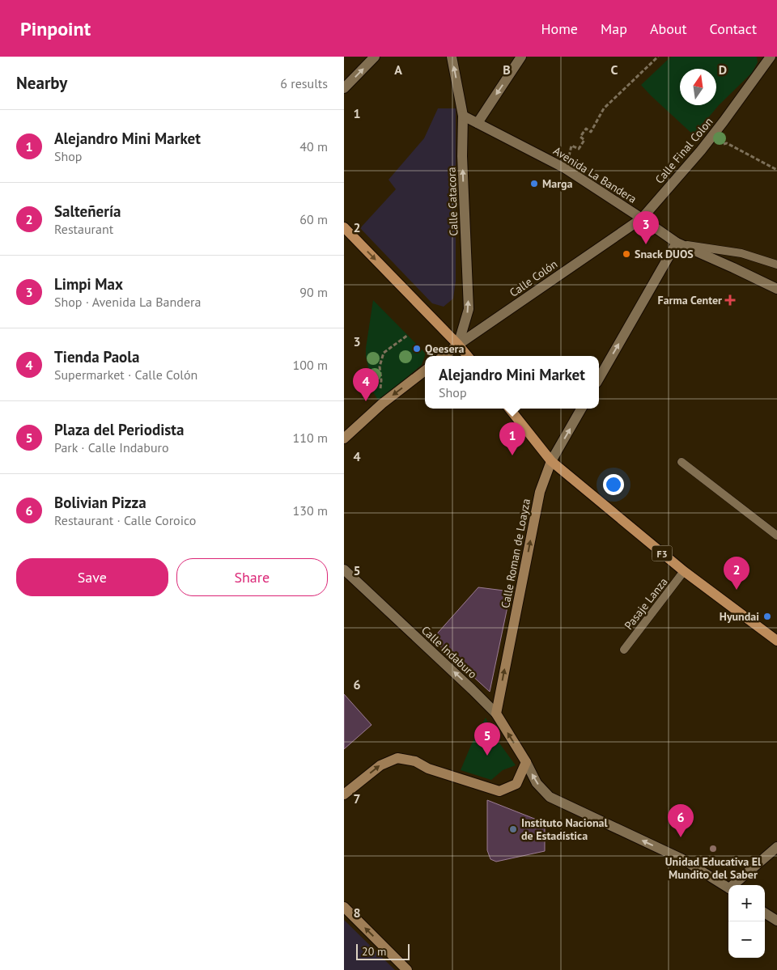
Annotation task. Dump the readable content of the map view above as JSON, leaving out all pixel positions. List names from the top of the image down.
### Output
{
  "streets": {
    "main road": [
      "Calle Colón",
      "Calle Roman de Loayza",
      "F3",
      "Calle Indaburo"
    ],
    "street": ["Calle Final Colon", "Avenida La Bandera", "Calle Catacora"],
    "lane": ["Pasaje Lanza"]
  },
  "crossings": [
    ["Calle Final Colon", "Avenida La Bandera"],
    ["Calle Final Colon", "Calle Colón"],
    ["Avenida La Bandera", "Calle Catacora"],
    ["Avenida La Bandera", "Calle Colón"],
    ["Calle Catacora", "Calle Colón"],
    ["Calle Roman de Loayza", "F3"],
    ["Calle Roman de Loayza", "Calle Indaburo"],
    ["F3", "Pasaje Lanza"]
  ],
  "one_way": ["Calle Catacora", "Calle Roman de Loayza", "Calle Indaburo"],
  "places": {
    "other": [
      "Marga",
      "Snack DUOS",
      "Qeesera",
      "Hyundai",
      "Instituto Nacional de Estadística",
      "Unidad Educativa El Mundito del Saber"
    ],
    "health": ["Farma Center"]
  },
  "scale_bar": "20 m",
  "north": "top",
  "page": {
    "header": "Pinpoint",
    "nav": [
      "Home",
      "Map",
      "About",
      "Contact"
    ],
    "heading": ["Nearby", "6 results"],
    "list": [
      {
        "mark": "1",
        "name": "Alejandro Mini Market",
        "note": "Shop",
        "value": "40 m"
      },
      {
        "mark": "2",
        "name": "Salteñería",
        "note": "Restaurant",
        "value": "60 m"
      },
      {
        "mark": "3",
        "name": "Limpi Max",
        "note": "Shop · Avenida La Bandera",
        "value": "90 m"
      },
      {
        "mark": "4",
        "name": "Tienda Paola",
        "note": "Supermarket · Calle Colón",
        "value": "100 m"
      },
      {
        "mark": "5",
        "name": "Plaza del Periodista",
        "note": "Park · Calle Indaburo",
        "value": "110 m"
      },
      {
        "mark": "6",
        "name": "Bolivian Pizza",
        "note": "Restaurant · Calle Coroico",
        "value": "130 m"
      }
    ],
    "pins": [
      "3",
      "4",
      "1",
      "2",
      "5",
      "6"
    ],
    "popup": ["Alejandro Mini Market", "Shop"],
    "buttons": ["Save", "Share"],
    "map_buttons": ["+", "−"],
    "scale": "20 m"
  },
  "grid": {
    "columns": [
      "A",
      "B",
      "C",
      "D"
    ],
    "rows": [
      "1",
      "2",
      "3",
      "4",
      "5",
      "6",
      "7",
      "8"
    ]
  }
}
